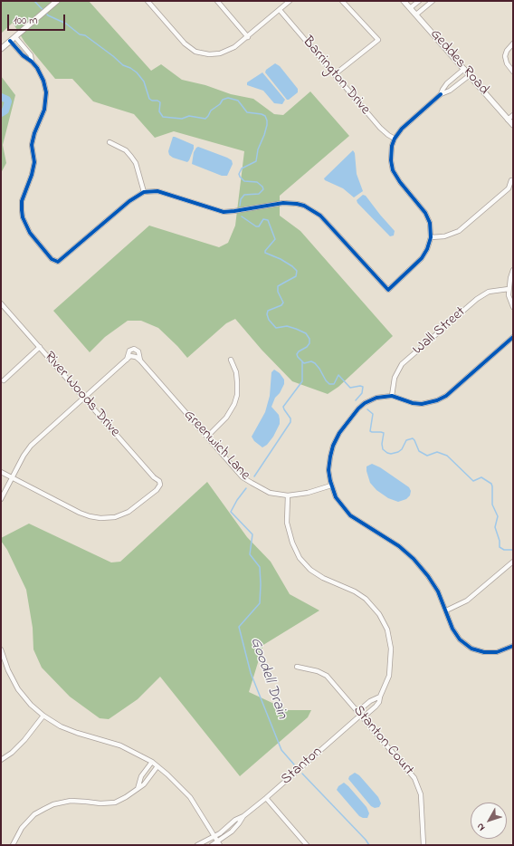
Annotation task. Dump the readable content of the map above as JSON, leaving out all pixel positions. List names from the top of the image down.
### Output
{
  "streets": {
    "main road": ["Geddes Road"],
    "street": [
      "Barrington Drive",
      "Wall Street",
      "River Woods Drive",
      "Greenwich Lane",
      "Stanton Court",
      "Stanton"
    ]
  },
  "crossings": [
    ["Stanton Court", "Stanton"]
  ],
  "water": ["Goodell Drain"],
  "scale_bar": "100 m",
  "north": "bottom left"
}
